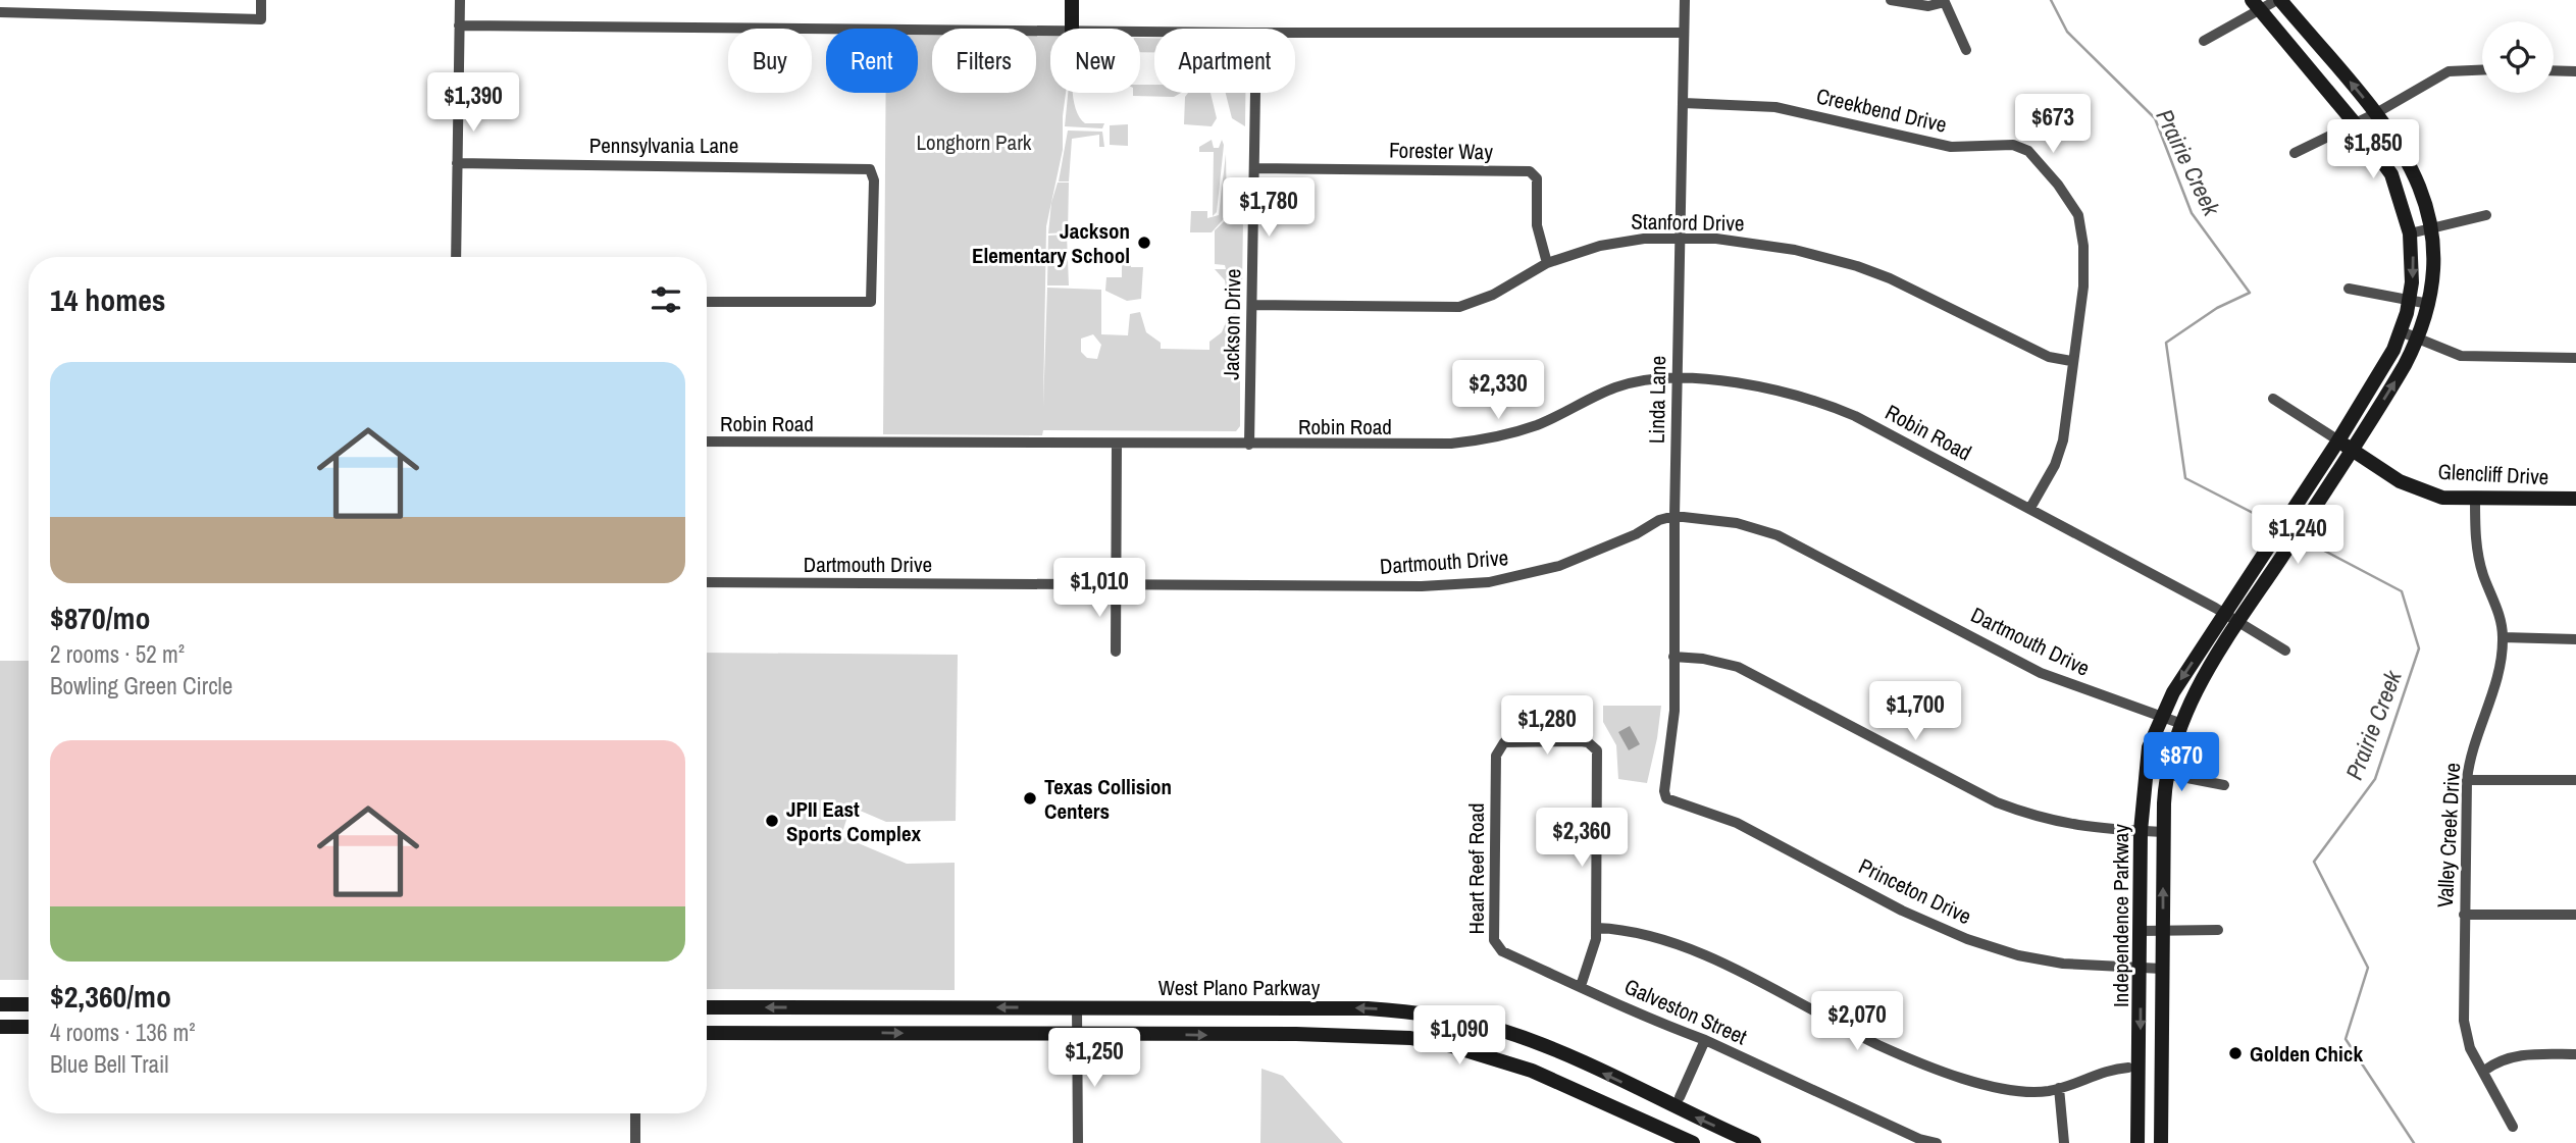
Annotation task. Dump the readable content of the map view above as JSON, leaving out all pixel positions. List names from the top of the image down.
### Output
{
  "streets": {
    "main road": ["Glencliff Drive", "Independence Parkway", "West Plano Parkway"],
    "street": [
      "Creekbend Drive",
      "Pennsylvania Lane",
      "Forester Way",
      "Stanford Drive",
      "Jackson Drive",
      "Linda Lane",
      "Robin Road",
      "Dartmouth Drive",
      "Valley Creek Drive",
      "Heart Reef Road",
      "Princeton Drive",
      "Galveston Street"
    ]
  },
  "crossings": [
    ["Creekbend Drive", "Stanford Drive"],
    ["Creekbend Drive", "Linda Lane"],
    ["Creekbend Drive", "Robin Road"],
    ["Forester Way", "Stanford Drive"],
    ["Forester Way", "Jackson Drive"],
    ["Stanford Drive", "Jackson Drive"],
    ["Stanford Drive", "Linda Lane"],
    ["Jackson Drive", "Robin Road"],
    ["Linda Lane", "Robin Road"],
    ["Linda Lane", "Dartmouth Drive"],
    ["Linda Lane", "Princeton Drive"],
    ["Robin Road", "Independence Parkway"],
    ["Glencliff Drive", "Valley Creek Drive"],
    ["Glencliff Drive", "Independence Parkway"],
    ["Dartmouth Drive", "Independence Parkway"],
    ["Heart Reef Road", "Galveston Street"],
    ["Princeton Drive", "Independence Parkway"]
  ],
  "water": ["Prairie Creek"],
  "parks": ["Longhorn Park"],
  "places": [
    "Jackson Elementary School",
    "Texas Collision Centers",
    "JPII East Sports Complex",
    "Golden Chick"
  ],
  "page": {
    "chip": [
      "Buy",
      "Rent",
      "Filters",
      "New",
      "Apartment"
    ],
    "price": [
      "$1,390",
      "$673",
      "$1,850",
      "$1,780",
      "$2,330",
      "$1,240",
      "$1,010",
      "$1,700",
      "$1,280",
      "$870",
      "$2,360",
      "$2,070",
      "$1,090",
      "$1,250"
    ],
    "heading": "14 homes",
    "list": [
      {
        "name": "$870/mo",
        "note": "2 rooms · 52 m² · Bowling Green Circle"
      },
      {
        "name": "$2,360/mo",
        "note": "4 rooms · 136 m² · Blue Bell Trail"
      }
    ]
  }
}
